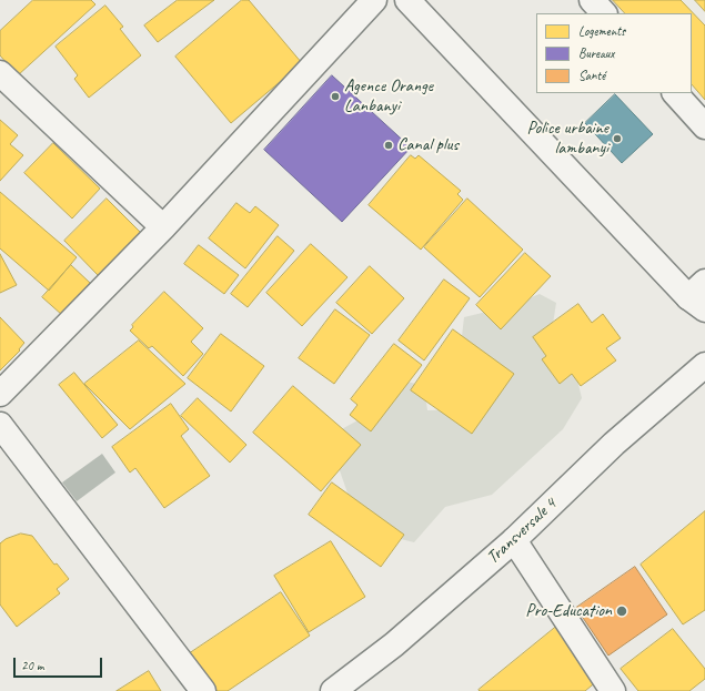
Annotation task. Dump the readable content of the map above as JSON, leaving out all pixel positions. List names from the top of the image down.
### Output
{
  "streets": {
    "street": ["Transversale 4"]
  },
  "places": [
    "Agence Orange Lanbanyi",
    "Police urbaine lambanyi",
    "Canal plus",
    "Pro-Education"
  ],
  "legend": ["Logements", "Bureaux", "Santé"],
  "scale_bar": "20 m"
}
